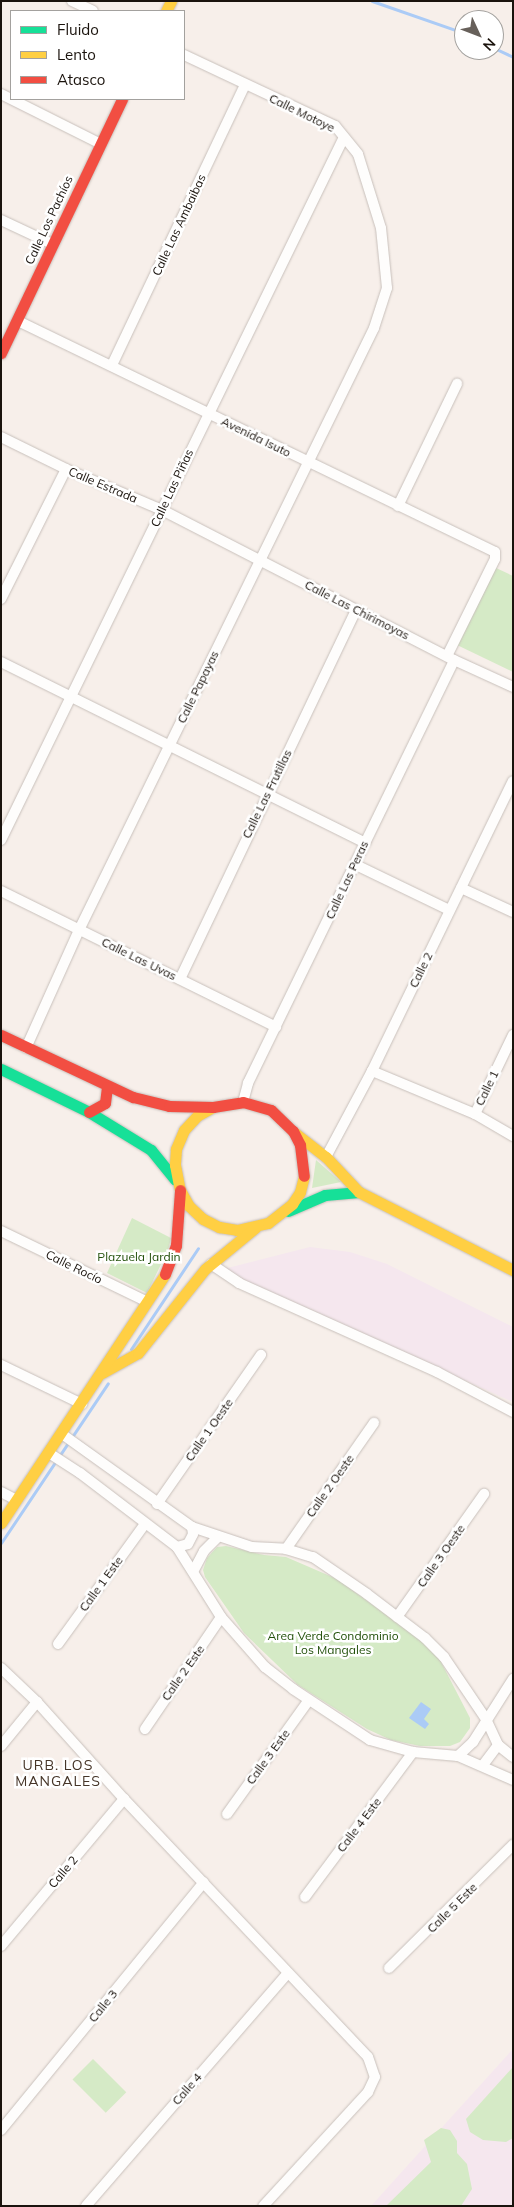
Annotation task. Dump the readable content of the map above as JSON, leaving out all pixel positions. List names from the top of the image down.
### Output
{
  "streets": {
    "main road": ["Calle Los Pachíos"],
    "street": [
      "Calle Motoye",
      "Calle Las Ambaibas",
      "Avenida Isuto",
      "Calle Estrada",
      "Calle Las Piñas",
      "Calle Las Chirimoyas",
      "Calle Papayas",
      "Calle Las Frutillas",
      "Calle Las Peras",
      "Calle Las Uvas",
      "Calle 2",
      "Calle 1",
      "Calle Rocío",
      "Calle 1 Oeste",
      "Calle 2 Oeste",
      "Calle 3 Oeste",
      "Calle 1 Este",
      "Calle 2 Este",
      "Calle 3 Este",
      "Calle 4 Este",
      "Calle 5 Este",
      "Calle 3",
      "Calle 4"
    ]
  },
  "crossings": [
    ["Calle Motoye", "Calle Las Ambaibas"],
    ["Calle Motoye", "Calle Las Piñas"],
    ["Calle Motoye", "Calle Papayas"],
    ["Calle Los Pachíos", "Avenida Isuto"],
    ["Calle Las Ambaibas", "Avenida Isuto"],
    ["Avenida Isuto", "Calle Las Piñas"],
    ["Avenida Isuto", "Calle Papayas"],
    ["Avenida Isuto", "Calle Las Peras"],
    ["Calle Estrada", "Calle Las Piñas"],
    ["Calle Estrada", "Calle Las Chirimoyas"],
    ["Calle Estrada", "Calle Papayas"],
    ["Calle Las Chirimoyas", "Calle Papayas"],
    ["Calle Las Chirimoyas", "Calle Las Frutillas"],
    ["Calle Las Chirimoyas", "Calle Las Peras"],
    ["Calle Papayas", "Calle Las Uvas"],
    ["Calle Las Frutillas", "Calle Las Uvas"],
    ["Calle Las Peras", "Calle Las Uvas"]
  ],
  "districts": ["URB. LOS MANGALES"],
  "parks": ["Plazuela Jardin", "Area Verde Condominio Los Mangales"],
  "legend": ["Fluido", "Lento", "Atasco"],
  "north": "bottom right"
}
